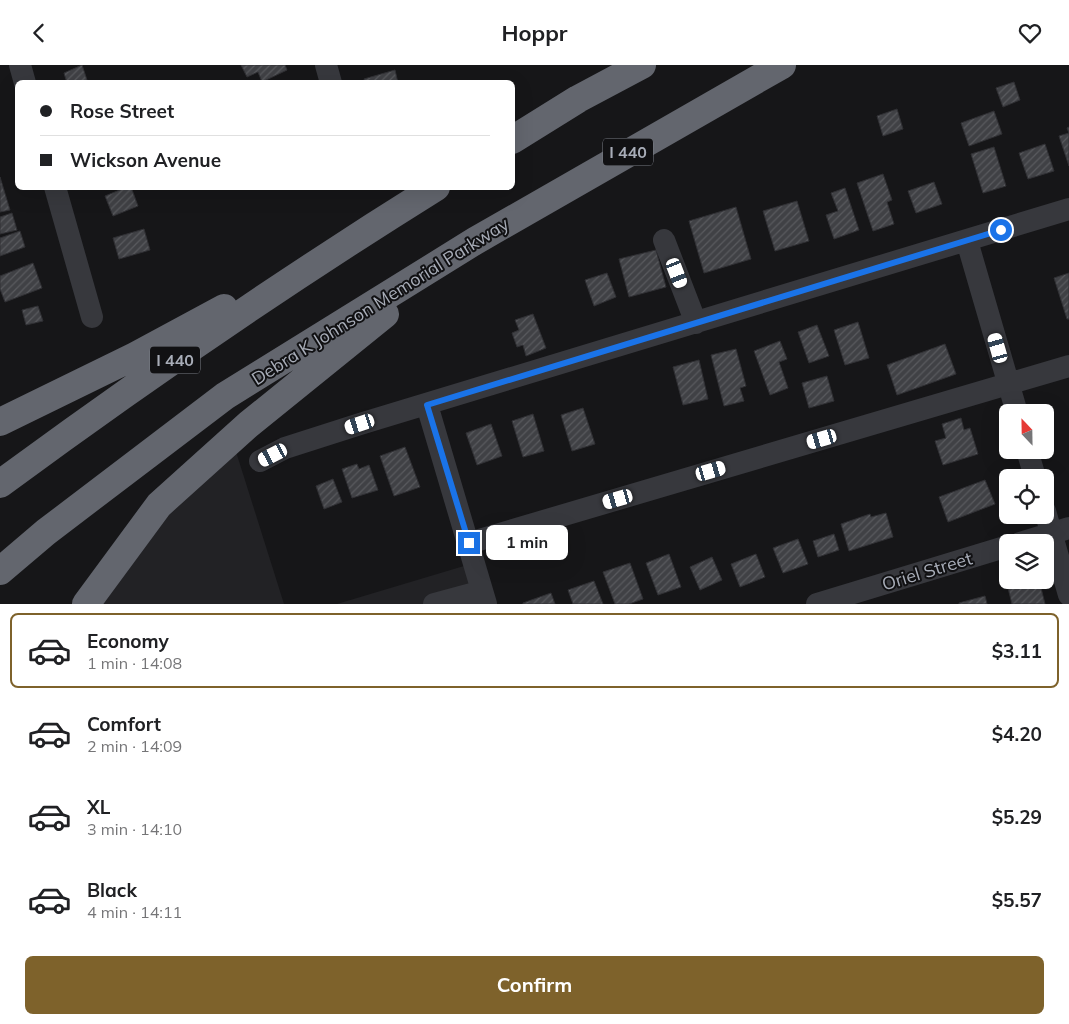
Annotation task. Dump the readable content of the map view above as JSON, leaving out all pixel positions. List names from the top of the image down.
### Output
{
  "streets": {
    "highway": ["I 440", "Debra K Johnson Memorial Parkway"],
    "street": ["Oriel Street"]
  },
  "north": "top",
  "page": {
    "header": "Hoppr",
    "banner": ["Rose Street", "Wickson Avenue"],
    "bubble": "1 min",
    "list": [
      {
        "name": "Economy",
        "note": "1 min · 14:08",
        "value": "$3.11"
      },
      {
        "name": "Comfort",
        "note": "2 min · 14:09",
        "value": "$4.20"
      },
      {
        "name": "XL",
        "note": "3 min · 14:10",
        "value": "$5.29"
      },
      {
        "name": "Black",
        "note": "4 min · 14:11",
        "value": "$5.57"
      }
    ],
    "buttons": "Confirm"
  }
}
